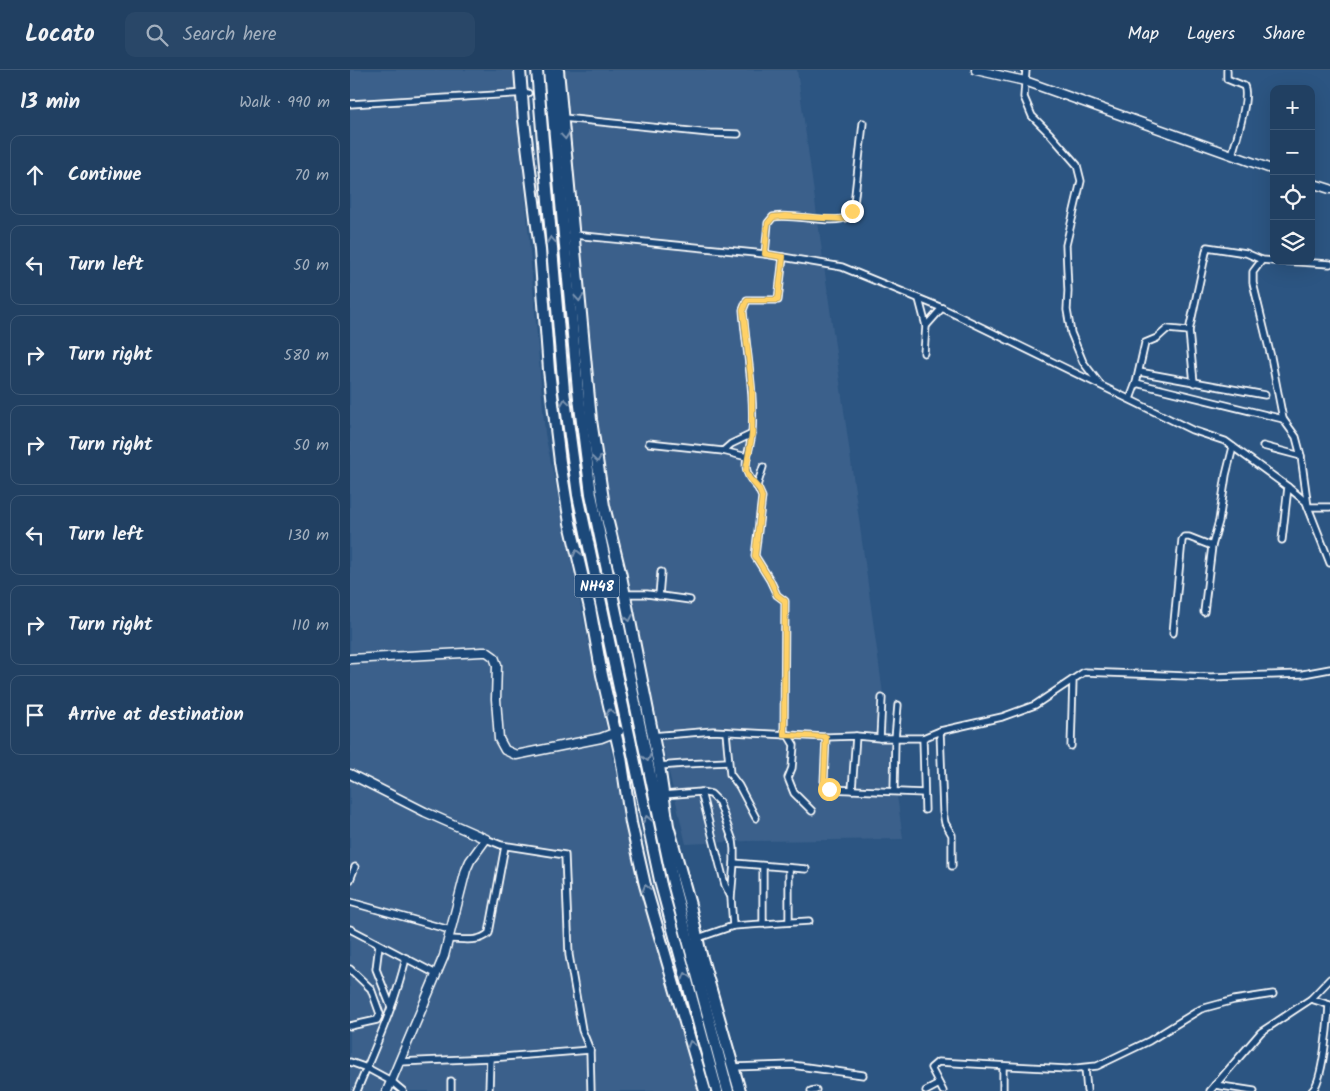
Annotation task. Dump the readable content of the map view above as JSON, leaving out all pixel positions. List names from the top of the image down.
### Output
{
  "streets": {
    "highway": ["NH48"]
  },
  "page": {
    "header": "Locato",
    "search": "Search here",
    "nav": ["Map", "Layers", "Share"],
    "heading": ["13 min", "Walk · 990 m"],
    "map_buttons": ["+", "−"],
    "list": [
      ["Continue", "70 m"],
      ["Turn left", "50 m"],
      ["Turn right", "580 m"],
      ["Turn right", "50 m"],
      ["Turn left", "130 m"],
      ["Turn right", "110 m"],
      "Arrive at destination"
    ]
  }
}
